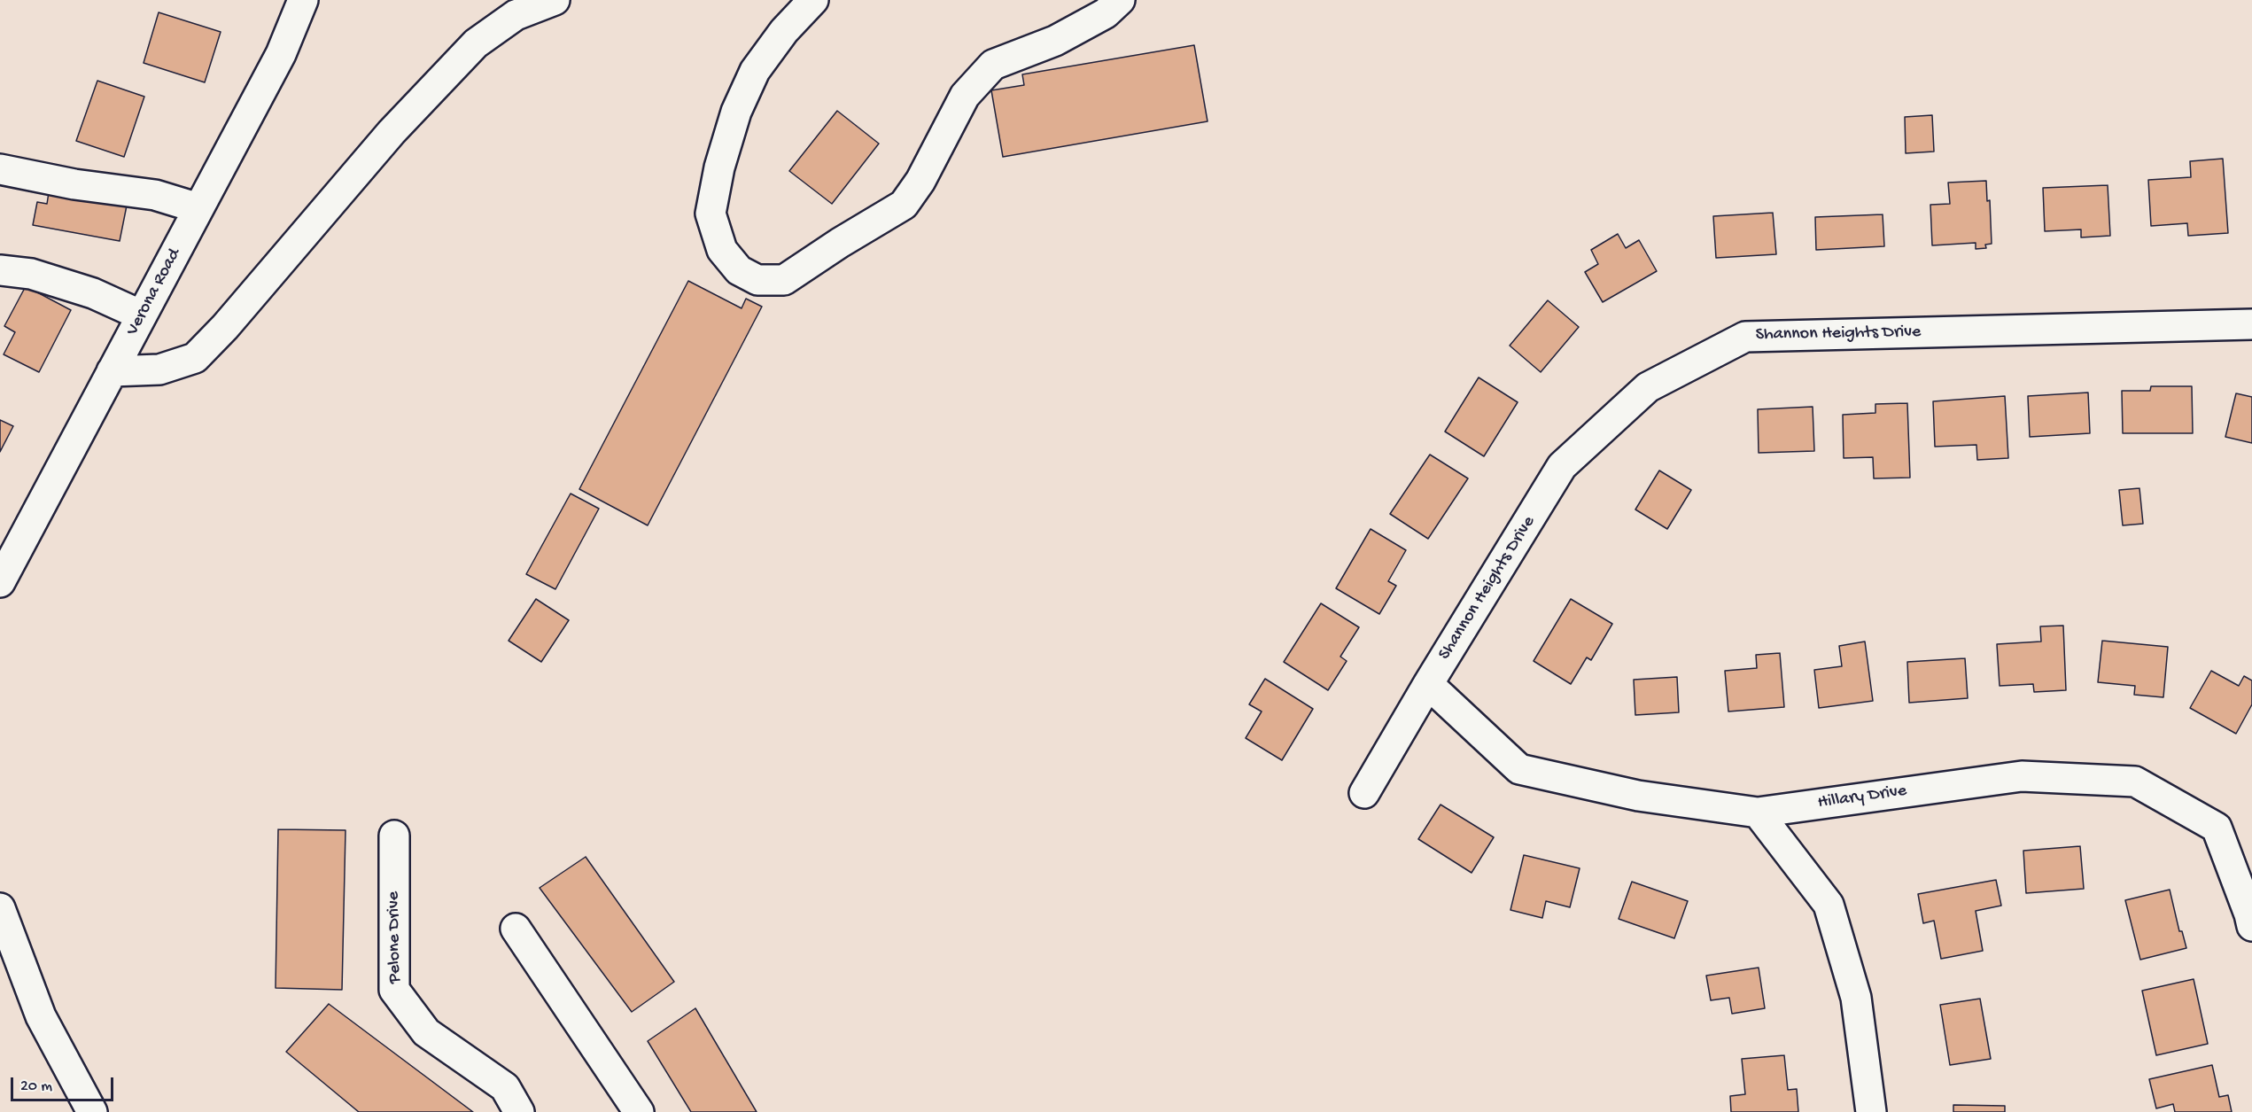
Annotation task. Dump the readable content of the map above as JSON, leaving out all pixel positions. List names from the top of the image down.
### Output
{
  "streets": {
    "street": [
      "Verona Road",
      "Shannon Heights Drive",
      "Hillary Drive",
      "Pelone Drive"
    ]
  },
  "crossings": [
    ["Shannon Heights Drive", "Hillary Drive"]
  ],
  "scale_bar": "20 m"
}
